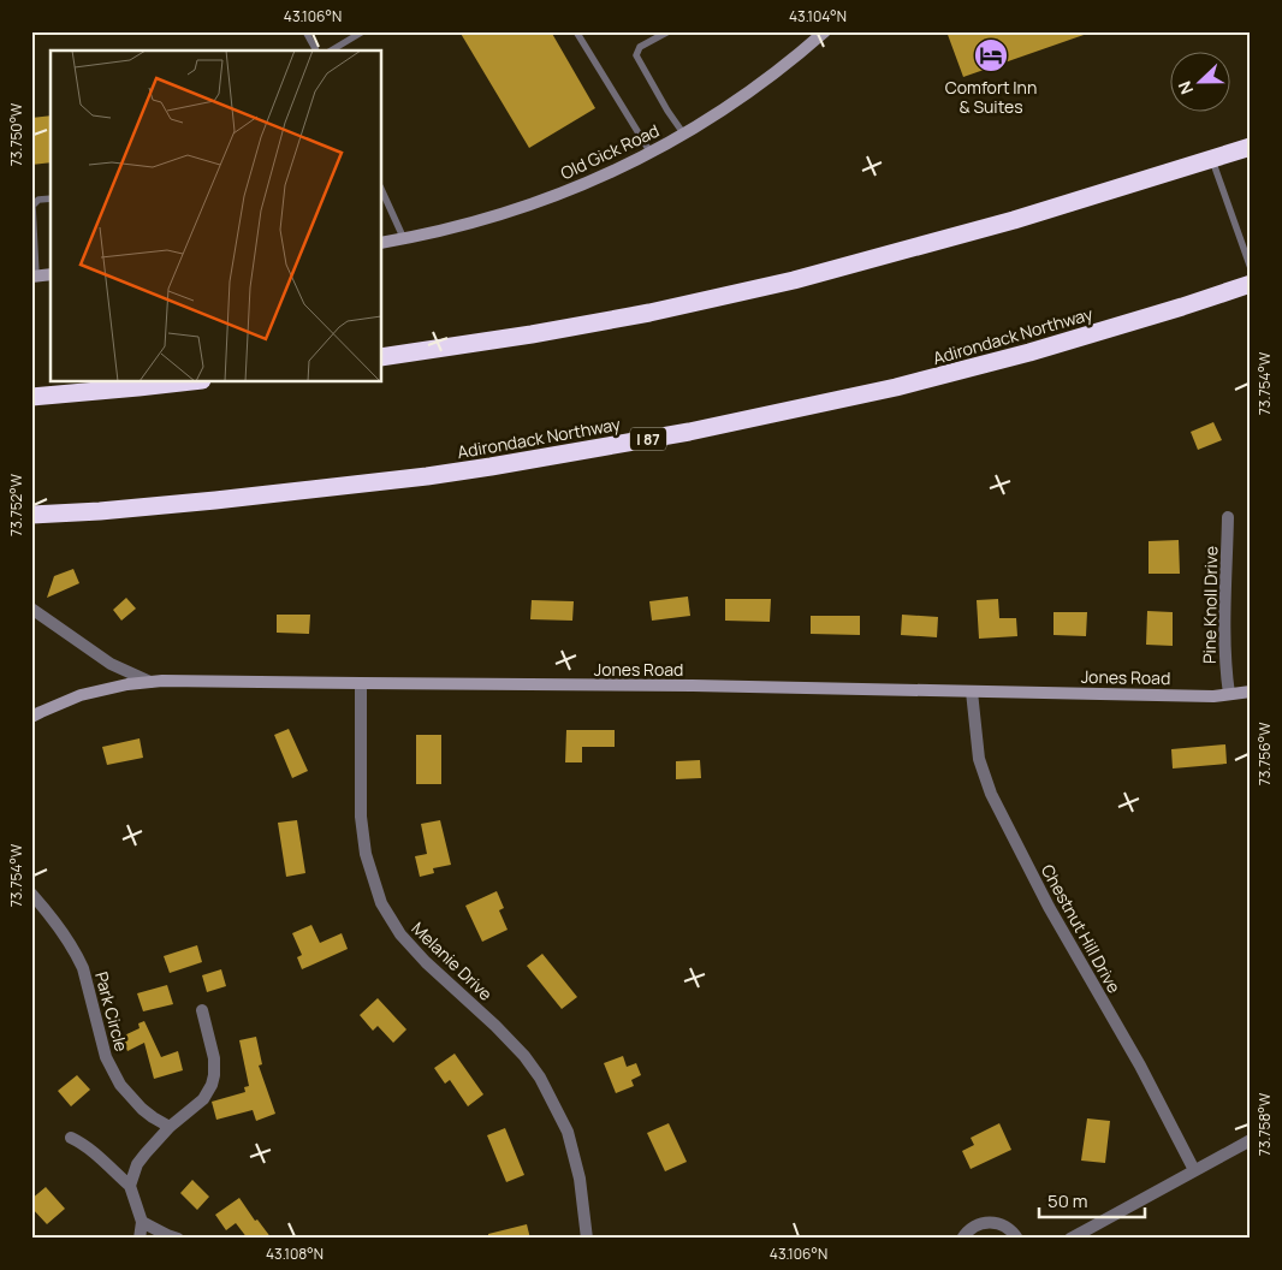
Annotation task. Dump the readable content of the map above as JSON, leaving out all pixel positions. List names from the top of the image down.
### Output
{
  "streets": {
    "highway": ["Adirondack Northway", "I 87"],
    "street": [
      "Old Gick Road",
      "Pine Knoll Drive",
      "Jones Road",
      "Chestnut Hill Drive",
      "Melanie Drive",
      "Park Circle"
    ]
  },
  "crossings": [
    ["Pine Knoll Drive", "Jones Road"],
    ["Jones Road", "Chestnut Hill Drive"],
    ["Jones Road", "Melanie Drive"]
  ],
  "places": {
    "hotel": ["Comfort Inn & Suites"]
  },
  "scale_bar": "50 m",
  "north": "left",
  "coordinates": [
    "43.106°N",
    "43.104°N",
    "73.750°W",
    "73.754°W",
    "73.752°W",
    "73.756°W",
    "73.758°W",
    "43.108°N"
  ]
}
